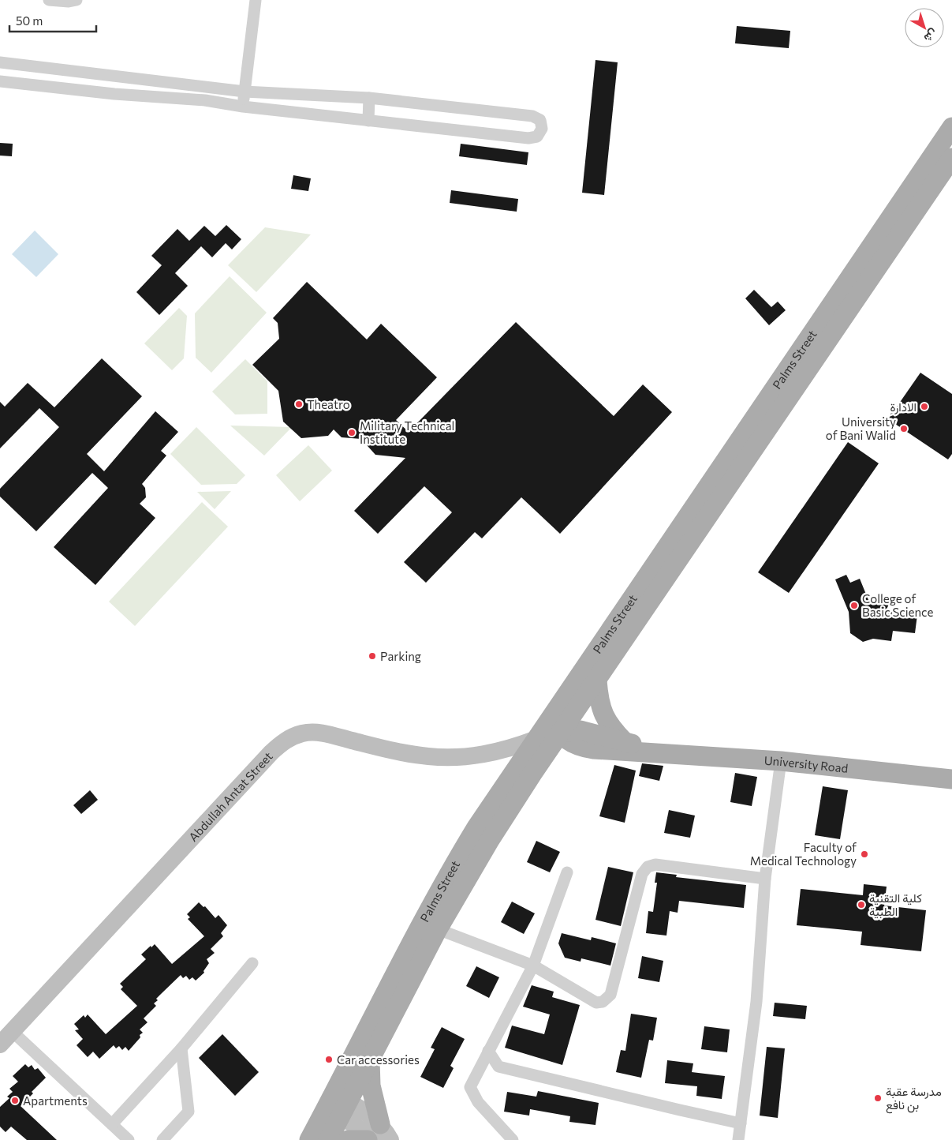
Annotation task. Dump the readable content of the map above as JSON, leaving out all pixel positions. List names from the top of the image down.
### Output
{
  "streets": {
    "main road": ["Palms Street", "University Road", "Abdullah Antat Street"]
  },
  "crossings": [
    ["Palms Street", "University Road"],
    ["Palms Street", "Abdullah Antat Street"],
    ["University Road", "Abdullah Antat Street"]
  ],
  "places": [
    "Theatro",
    "ِالادارة",
    "University of Bani Walid",
    "Military Technical Institute",
    "College of Basic Science",
    "Parking",
    "Faculty of Medical Technology",
    "كلية التقنية الطبية",
    "Car accessories",
    "مدرسة عقبة بن نافع",
    "Apartments"
  ],
  "scale_bar": "50 m",
  "north": "bottom right"
}
